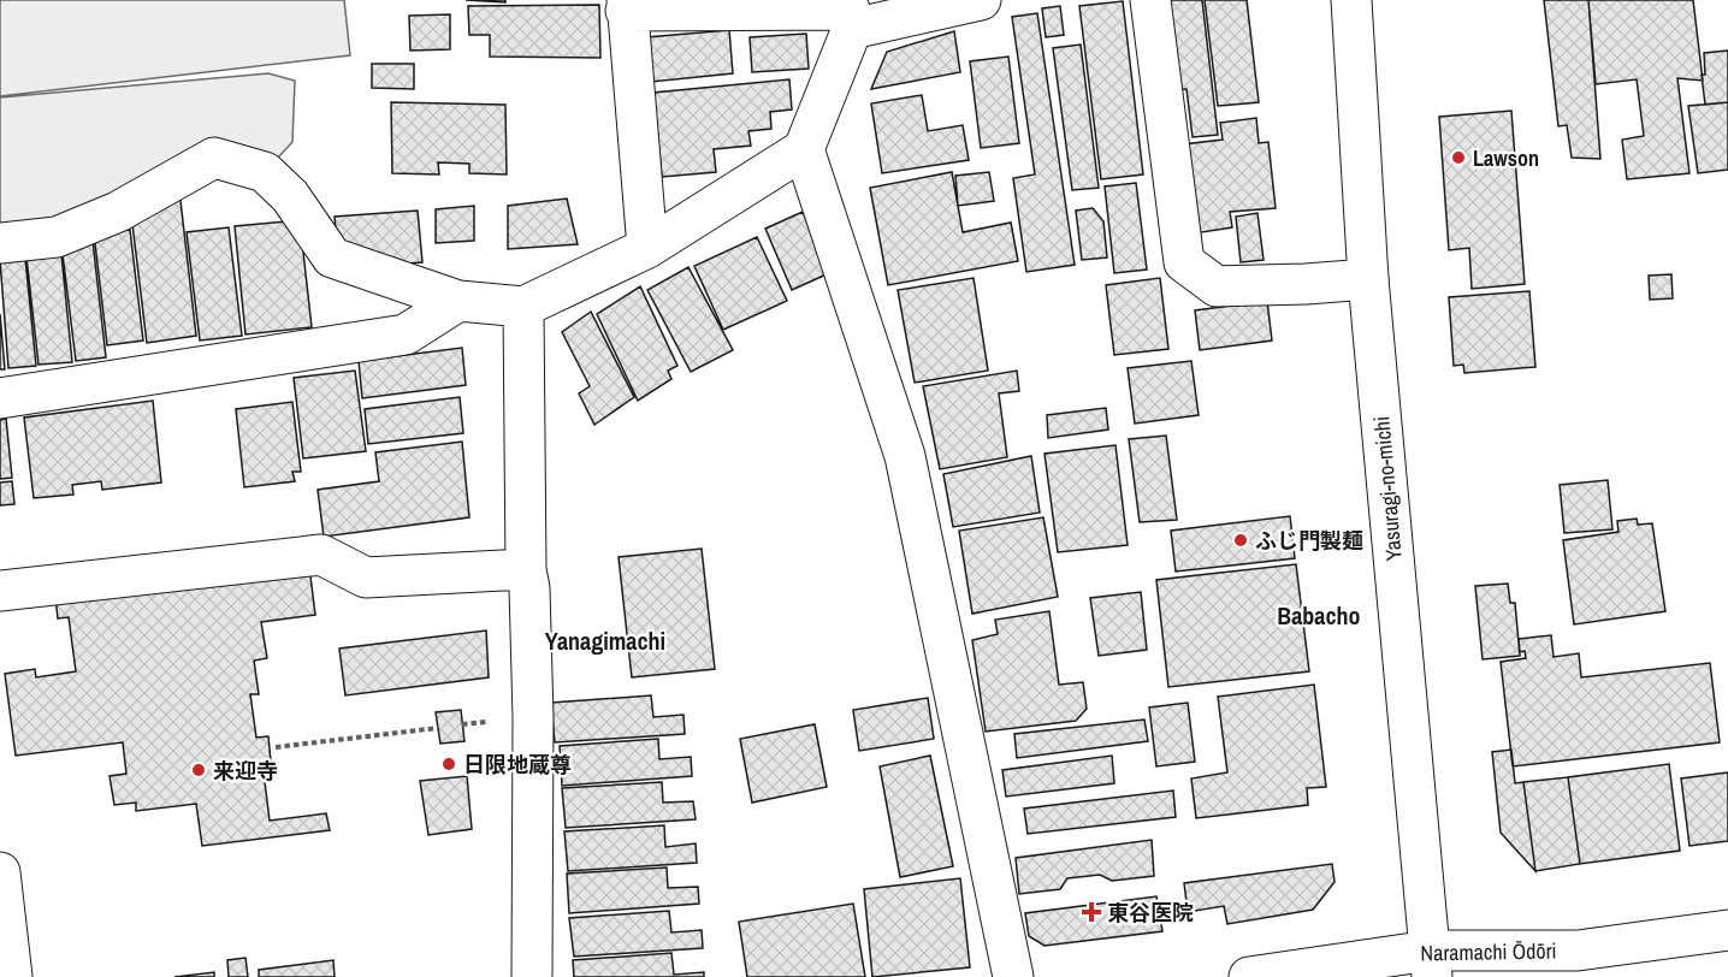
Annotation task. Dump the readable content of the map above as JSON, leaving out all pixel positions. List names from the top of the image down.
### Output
{
  "streets": {
    "street": ["Yasuragi-no-michi", "Naramachi Ōdōri"]
  },
  "crossings": [
    ["Yasuragi-no-michi", "Naramachi Ōdōri"]
  ],
  "districts": ["Babacho", "Yanagimachi"],
  "places": {
    "other": [
      "Lawson",
      "ふじ門製麺",
      "日限地蔵尊",
      "来迎寺"
    ],
    "health": ["東谷医院"]
  }
}
